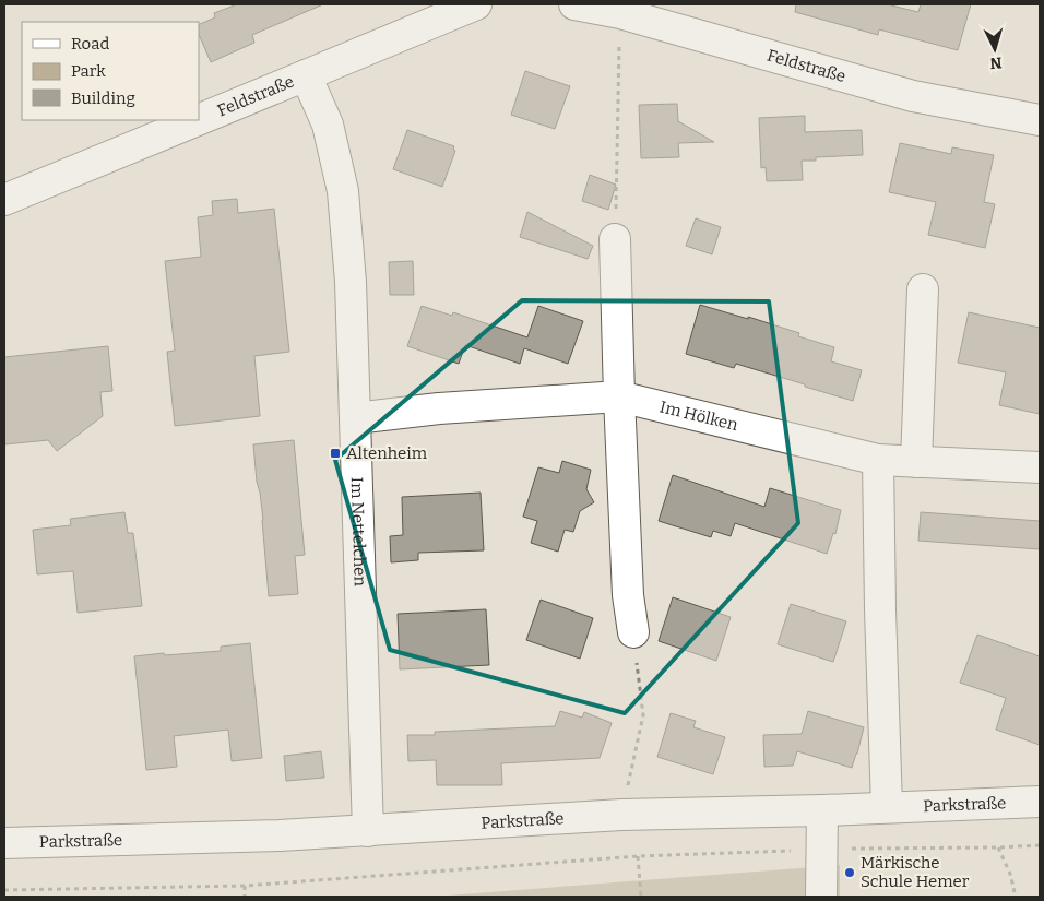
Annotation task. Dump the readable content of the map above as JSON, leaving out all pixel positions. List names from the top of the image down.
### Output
{
  "streets": {
    "street": [
      "Feldstraße",
      "Im Hölken",
      "Im Nettelchen",
      "Parkstraße"
    ]
  },
  "crossings": [
    ["Feldstraße", "Im Nettelchen"],
    ["Im Hölken", "Im Nettelchen"],
    ["Im Nettelchen", "Parkstraße"]
  ],
  "places": {
    "transit": ["Altenheim"],
    "other": ["Märkische Schule Hemer"]
  },
  "legend": ["Road", "Park", "Building"],
  "north": "bottom"
}
